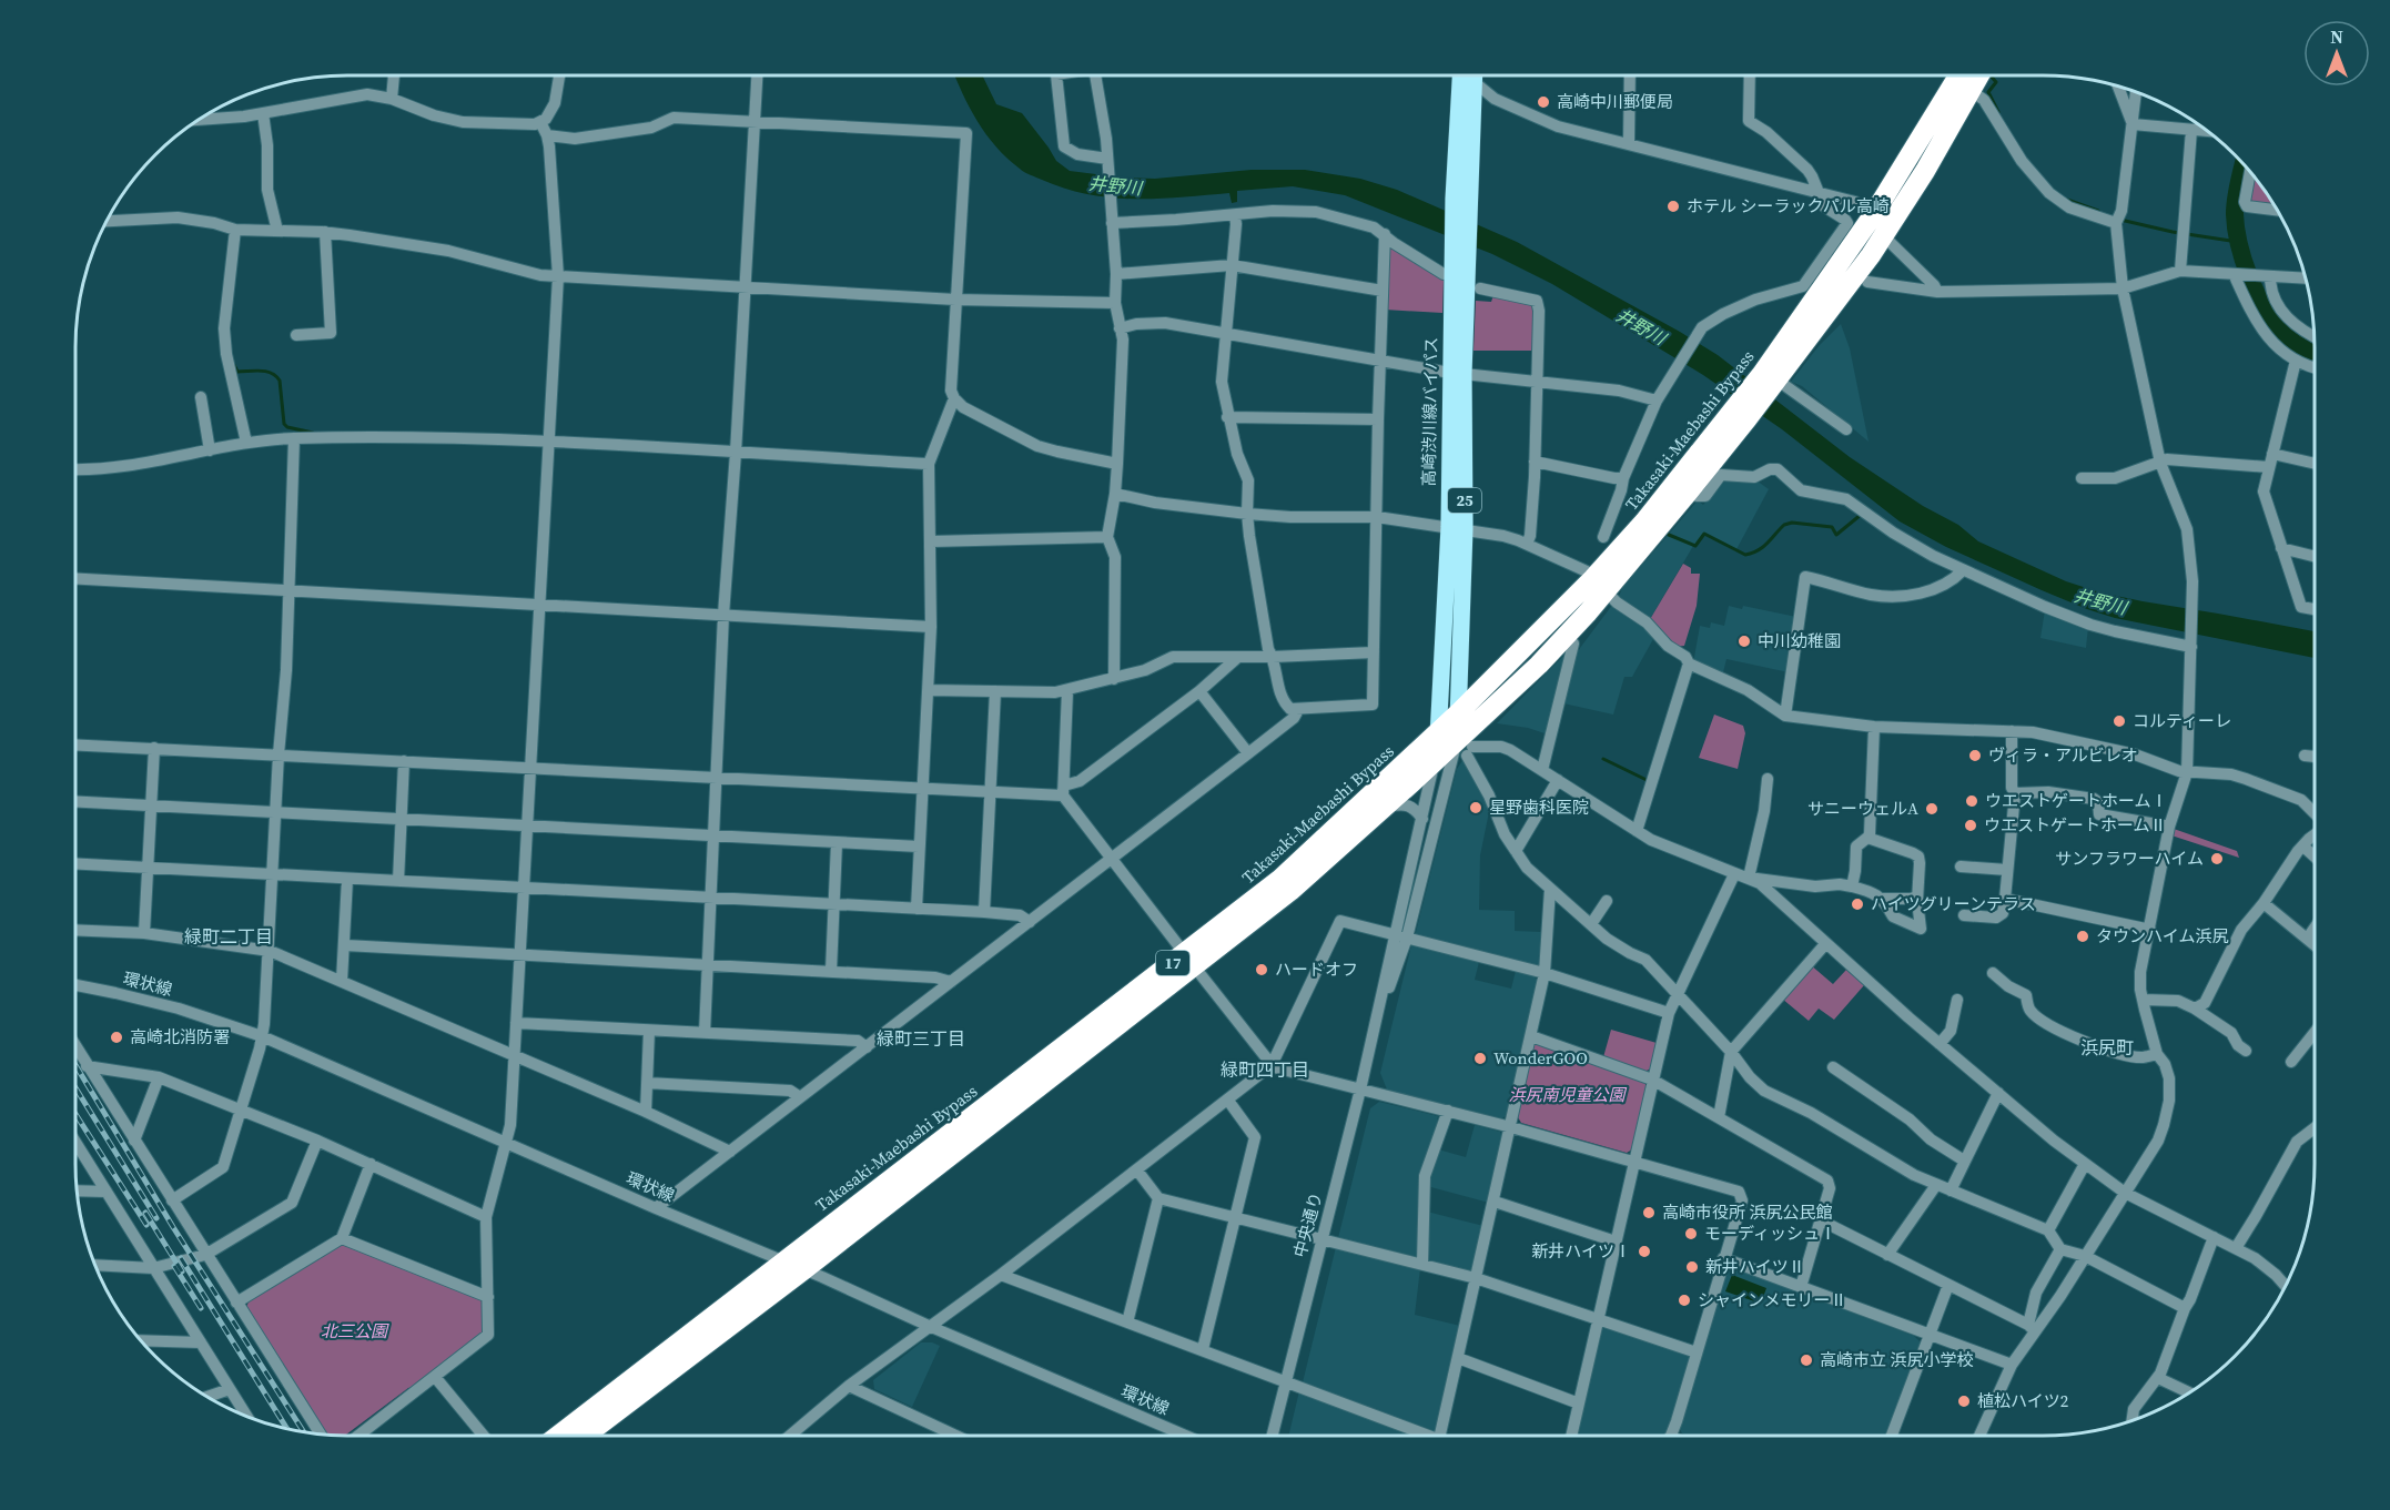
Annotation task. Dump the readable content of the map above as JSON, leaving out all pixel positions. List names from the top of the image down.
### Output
{
  "streets": {
    "highway": ["Takasaki-Maebashi Bypass", "17"],
    "main road": ["高崎渋川線バイパス", "25"],
    "street": ["環状線", "中央通り"]
  },
  "crossings": [
    ["高崎渋川線バイパス", "Takasaki-Maebashi Bypass"],
    ["高崎渋川線バイパス", "中央通り"],
    ["Takasaki-Maebashi Bypass", "環状線"],
    ["Takasaki-Maebashi Bypass", "中央通り"]
  ],
  "districts": [
    "緑町二丁目",
    "緑町三丁目",
    "浜尻町",
    "緑町四丁目"
  ],
  "water": ["井野川"],
  "parks": ["浜尻南児童公園", "北三公園"],
  "places": [
    "高崎中川郵便局",
    "ホテル シーラックパル高崎",
    "中川幼稚園",
    "コルティーレ",
    "ヴィラ・アルビレオ",
    "ウエストゲートホームⅠ",
    "星野歯科医院",
    "サニーウェルA",
    "ウエストゲートホームⅡ",
    "サンフラワーハイム",
    "ハイツグリーンテラス",
    "タウンハイム浜尻",
    "ハードオフ",
    "高崎北消防署",
    "WonderGOO",
    "高崎市役所 浜尻公民館",
    "モーディッシュⅠ",
    "新井ハイツⅠ",
    "新井ハイツⅡ",
    "シャインメモリーⅡ",
    "高崎市立 浜尻小学校",
    "植松ハイツ2"
  ],
  "north": "top"
}
